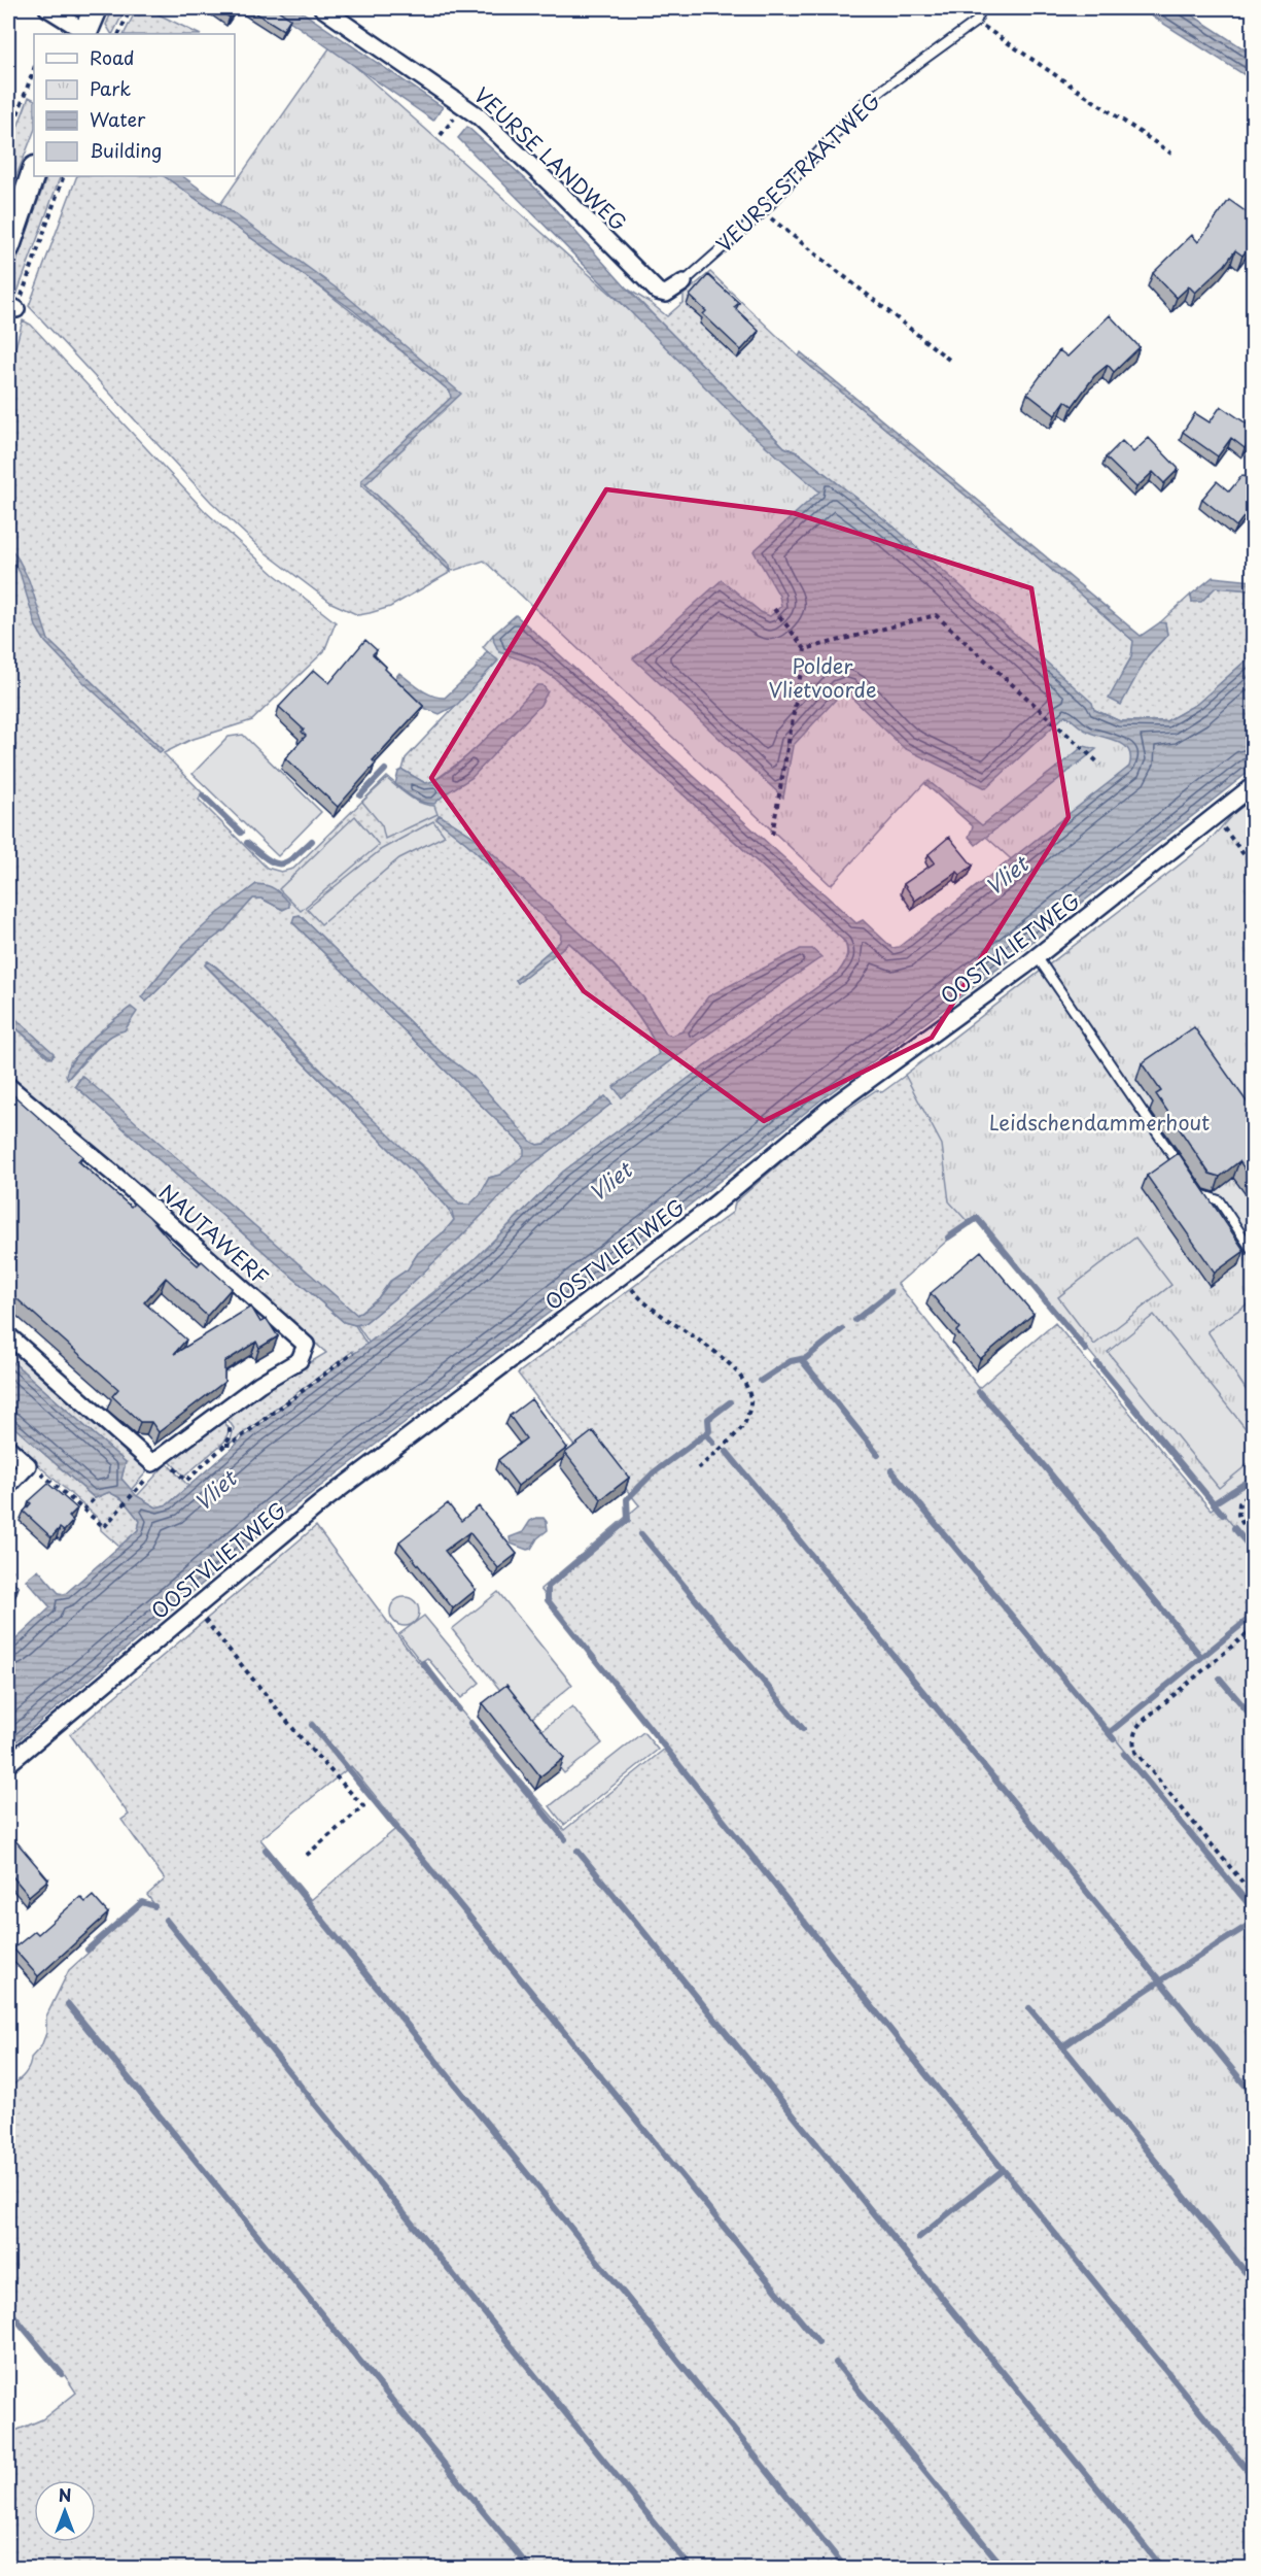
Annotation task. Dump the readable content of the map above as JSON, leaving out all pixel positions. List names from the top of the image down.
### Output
{
  "streets": {
    "street": ["VEURSE LANDWEG", "OOSTVLIETWEG", "NAUTAWERF"],
    "lane": ["VEURSESTRAATWEG"]
  },
  "crossings": [
    ["VEURSE LANDWEG", "VEURSESTRAATWEG"]
  ],
  "water": ["Vliet"],
  "parks": ["Polder Vlietvoorde", "Leidschendammerhout"],
  "legend": [
    "Road",
    "Park",
    "Water",
    "Building"
  ],
  "north": "top"
}
